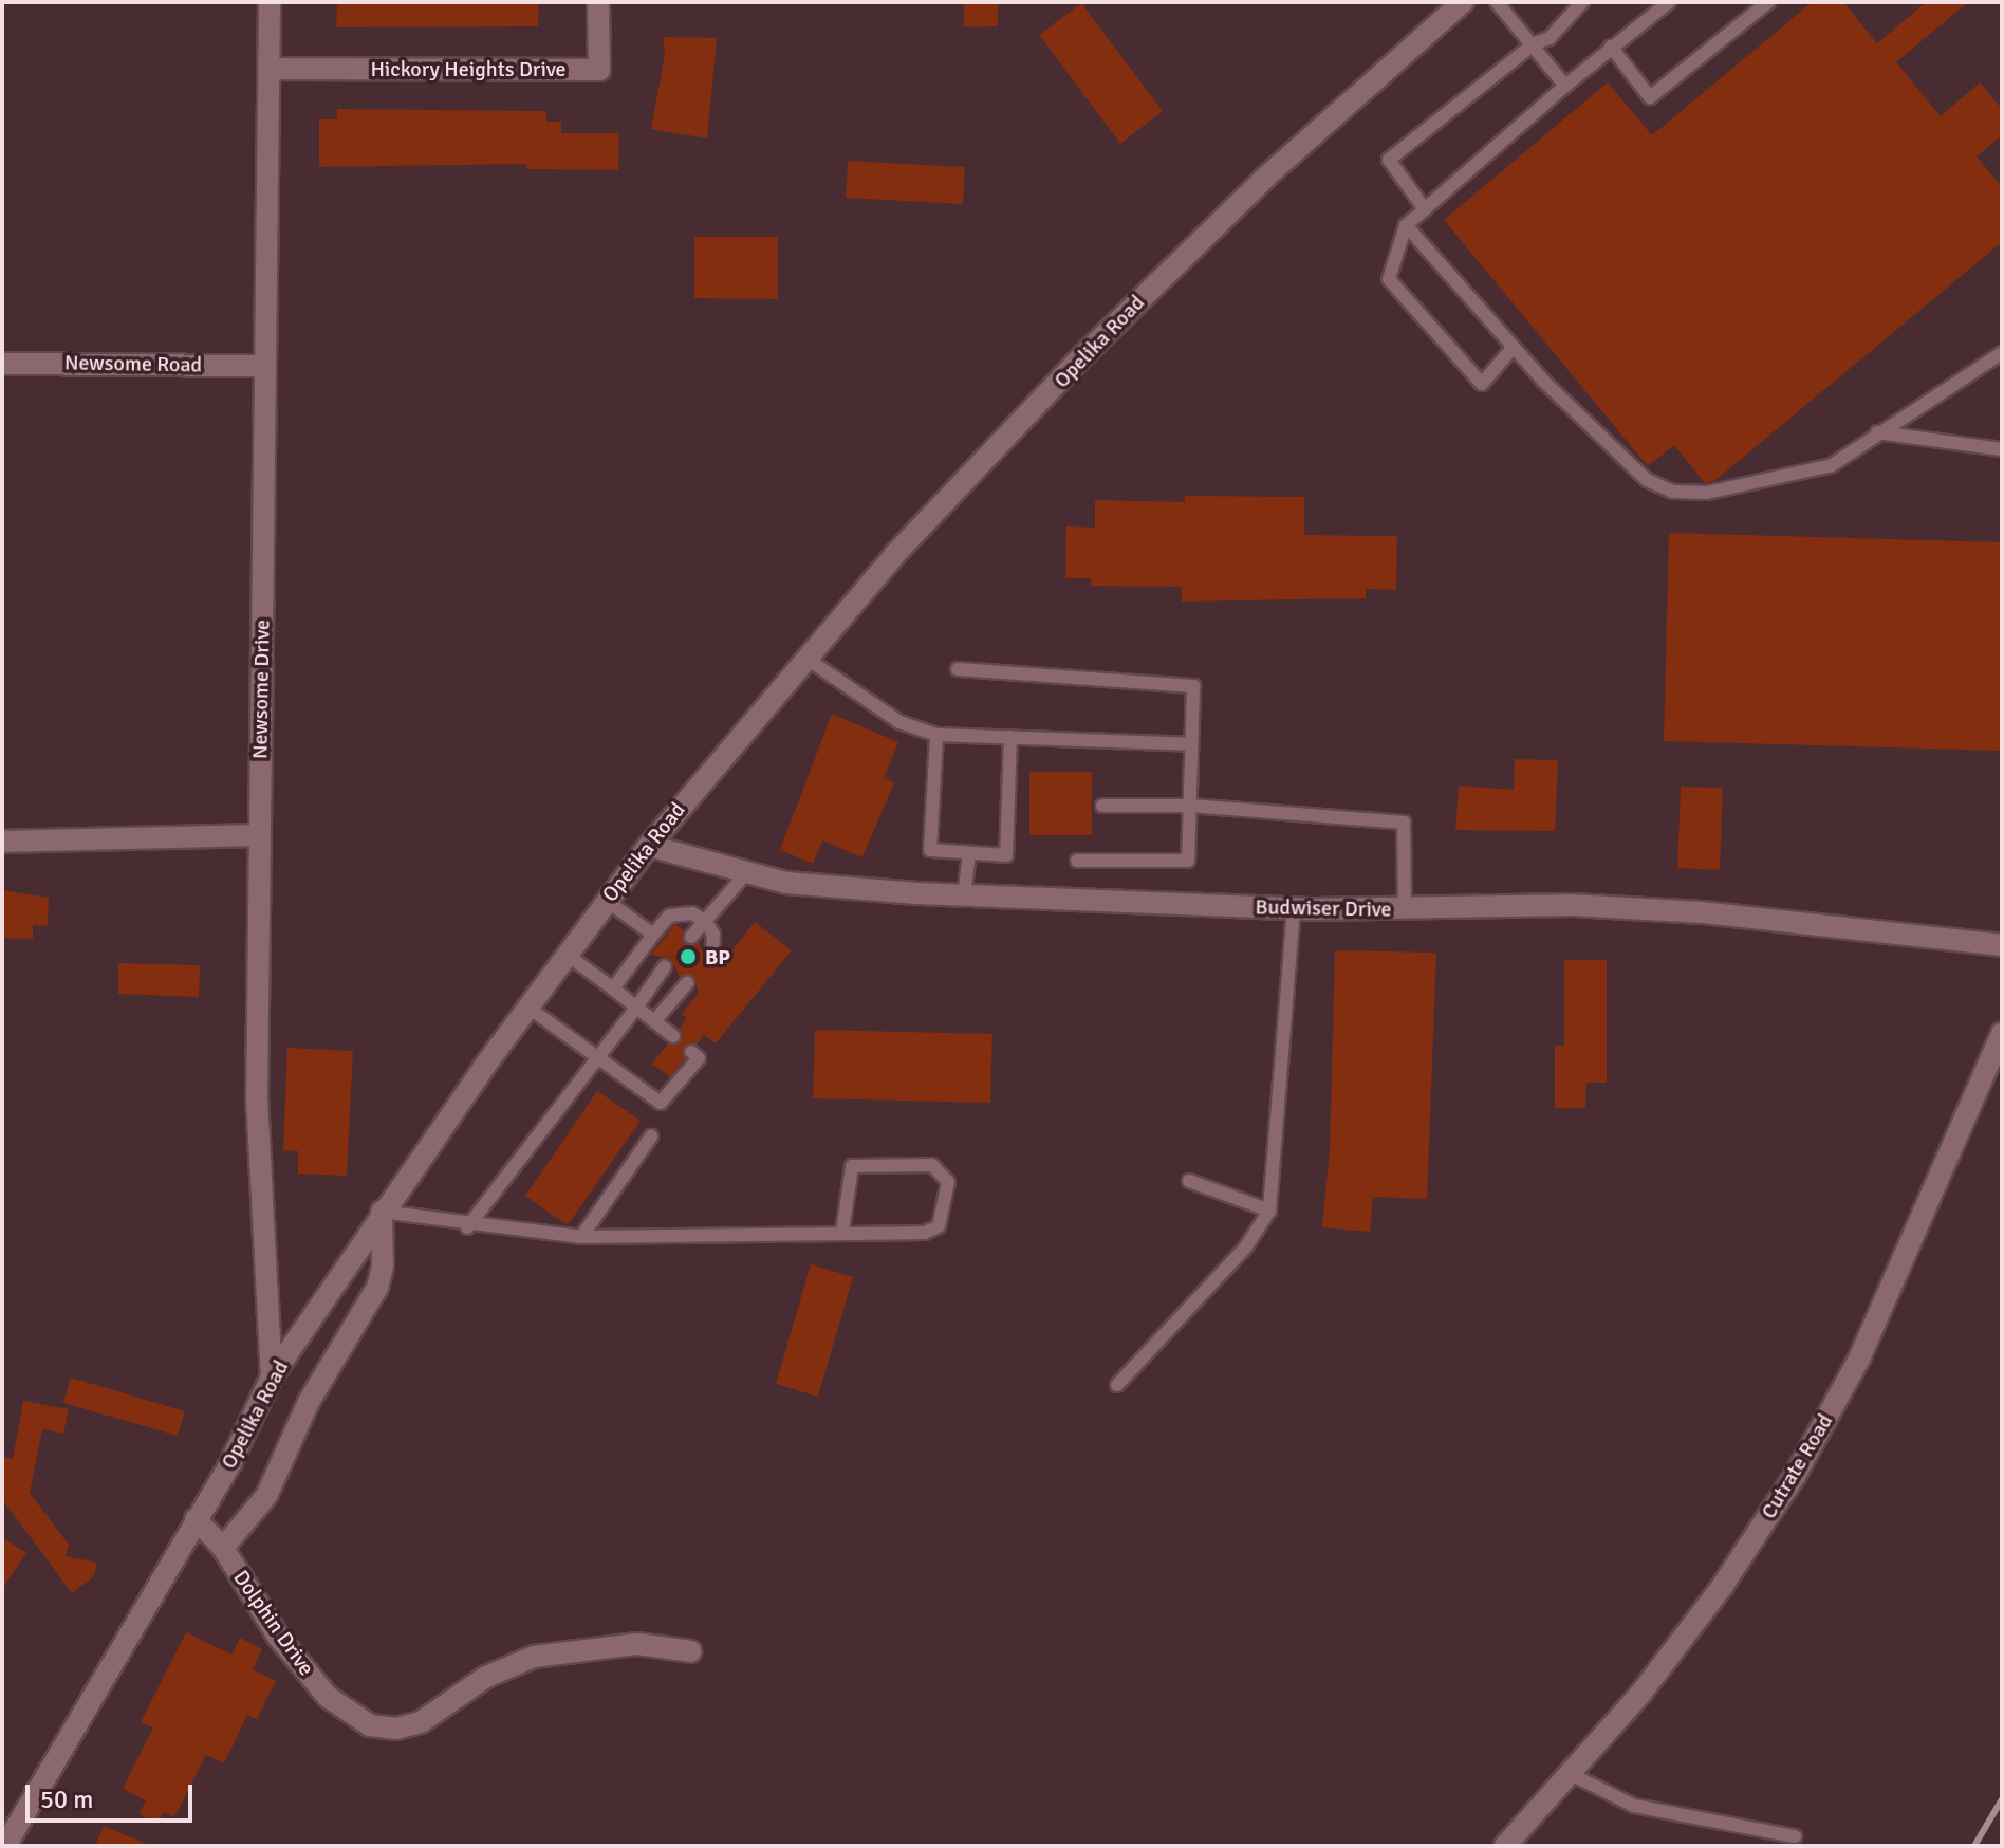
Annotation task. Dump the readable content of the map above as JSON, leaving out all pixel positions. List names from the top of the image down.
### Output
{
  "streets": {
    "street": [
      "Hickory Heights Drive",
      "Opelika Road",
      "Newsome Road",
      "Newsome Drive",
      "Budwiser Drive",
      "Cutrate Road",
      "Dolphin Drive"
    ]
  },
  "crossings": [
    ["Hickory Heights Drive", "Newsome Drive"],
    ["Opelika Road", "Newsome Drive"],
    ["Opelika Road", "Budwiser Drive"],
    ["Opelika Road", "Dolphin Drive"],
    ["Newsome Road", "Newsome Drive"]
  ],
  "places": ["BP"],
  "scale_bar": "50 m"
}
